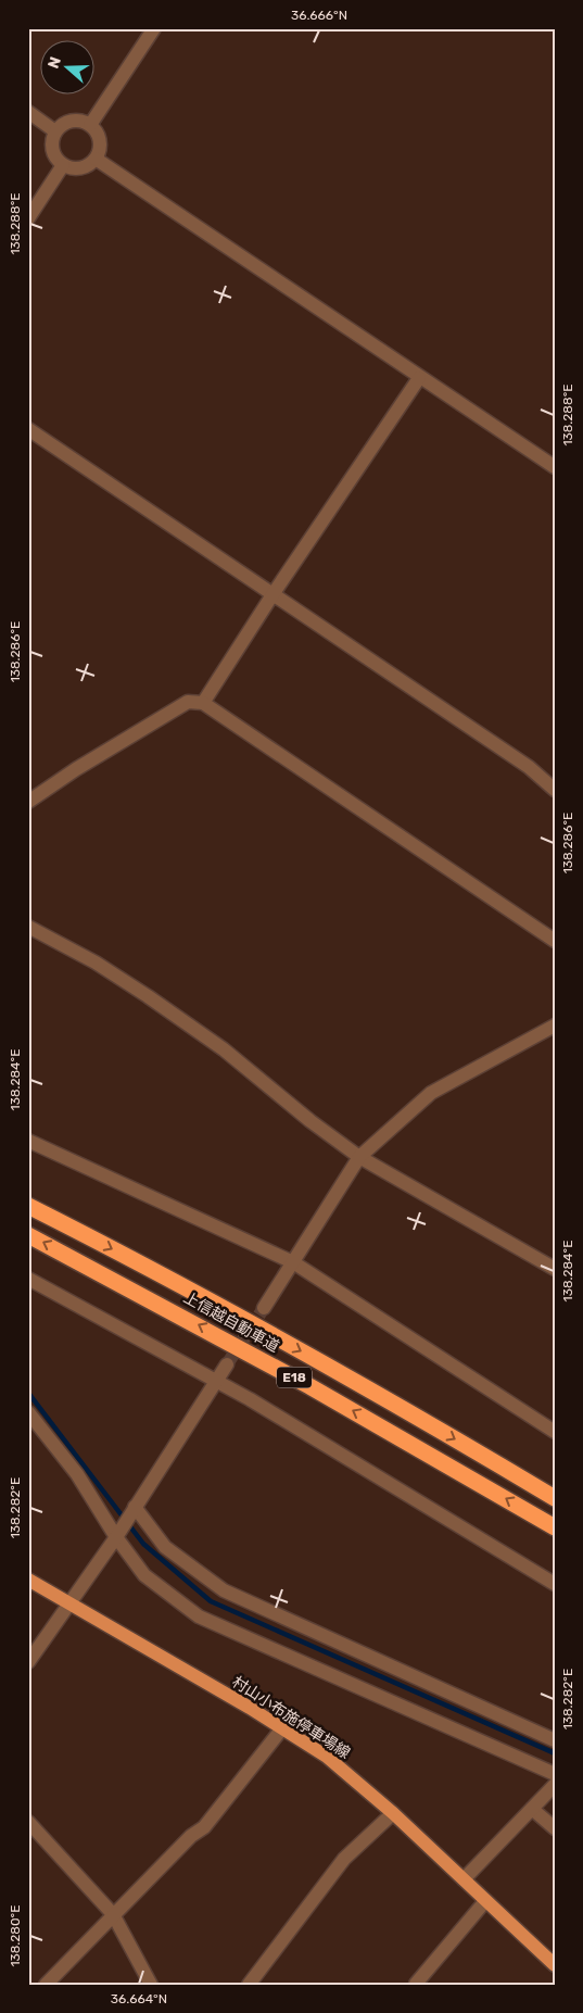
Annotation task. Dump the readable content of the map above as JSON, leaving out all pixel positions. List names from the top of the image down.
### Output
{
  "streets": {
    "highway": ["上信越自動車道", "E18"],
    "main road": ["村山小布施停車場線"]
  },
  "north": "left",
  "coordinates": [
    "36.666°N",
    "138.288°E",
    "138.286°E",
    "138.284°E",
    "138.282°E",
    "138.280°E",
    "36.664°N"
  ]
}
